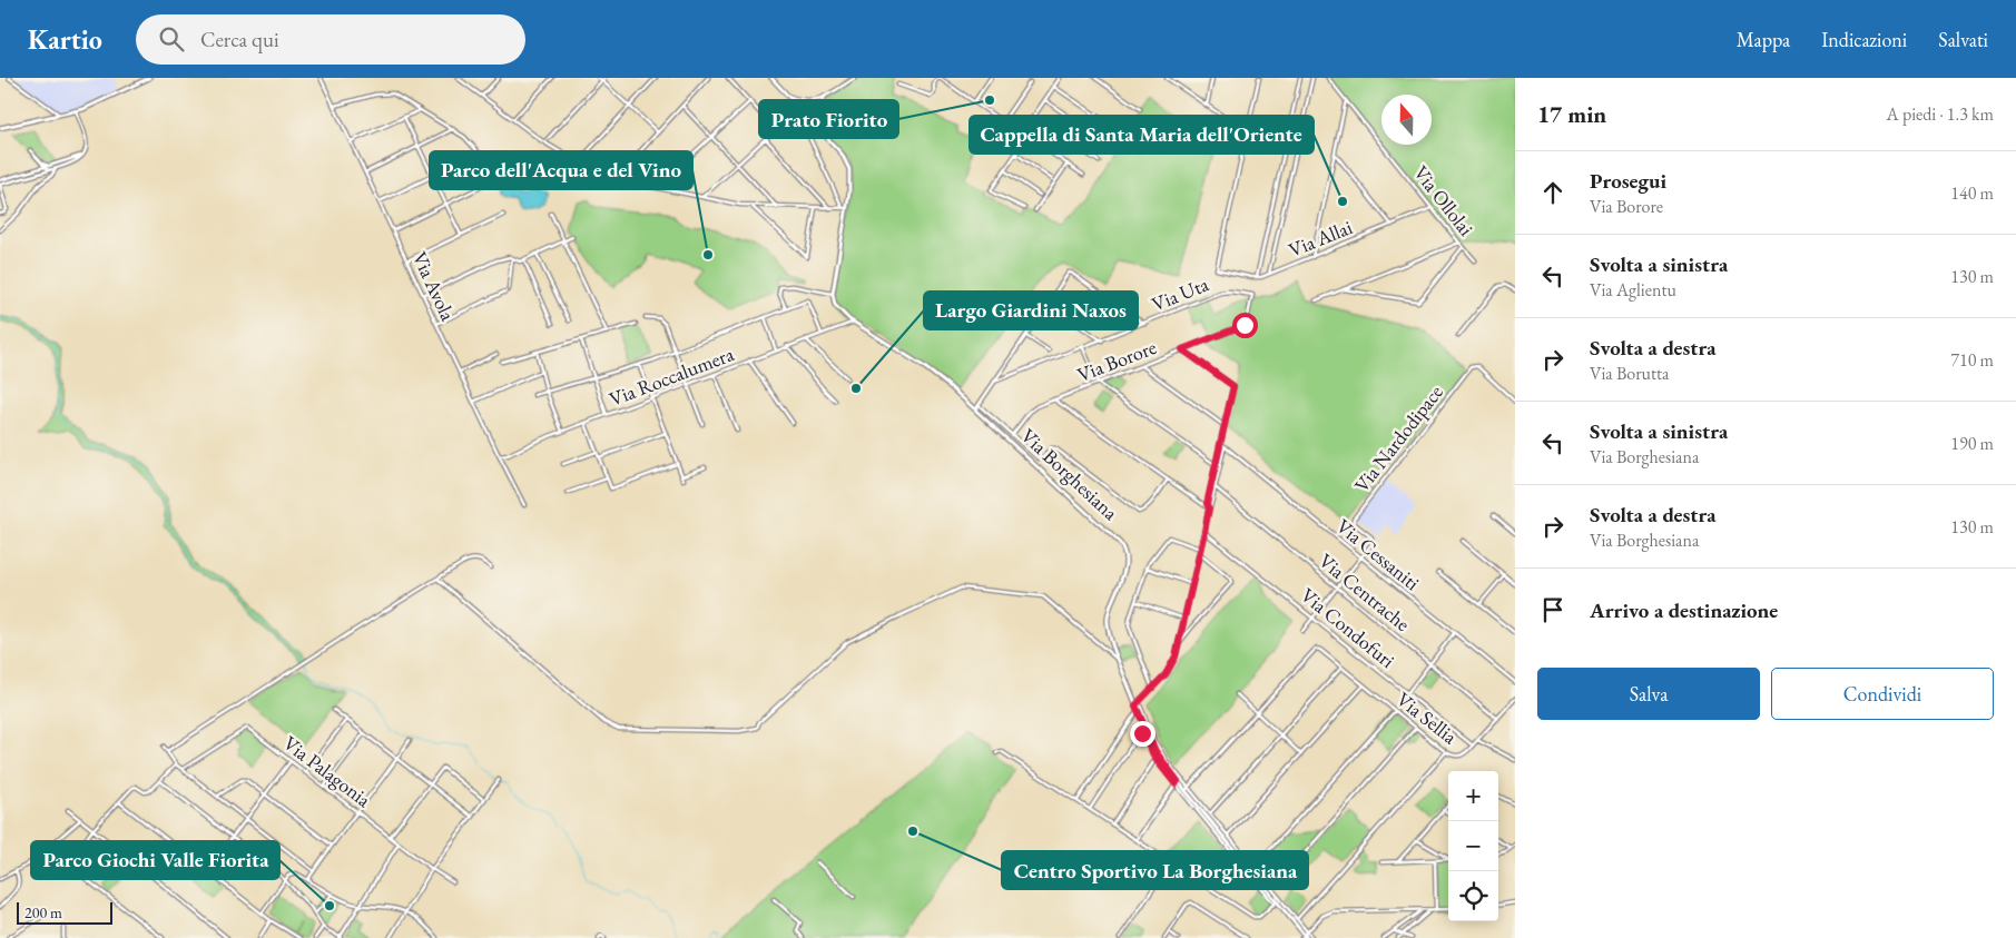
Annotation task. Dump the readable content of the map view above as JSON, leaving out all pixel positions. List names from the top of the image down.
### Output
{
  "streets": {
    "street": [
      "Via Ollolai",
      "Via Allai",
      "Via Avola",
      "Via Uta",
      "Via Borore",
      "Via Roccalumera",
      "Via Nardodipace",
      "Via Borghesiana",
      "Via Cessaniti",
      "Via Centrache",
      "Via Condofuri",
      "Via Sellia",
      "Via Palagonia"
    ]
  },
  "crossings": [
    ["Via Ollolai", "Via Allai"],
    ["Via Avola", "Via Roccalumera"],
    ["Via Uta", "Via Borore"],
    ["Via Roccalumera", "Via Borghesiana"],
    ["Via Nardodipace", "Via Cessaniti"],
    ["Via Nardodipace", "Via Centrache"],
    ["Via Nardodipace", "Via Condofuri"],
    ["Via Centrache", "Via Sellia"],
    ["Via Condofuri", "Via Sellia"]
  ],
  "places": [
    "Prato Fiorito",
    "Cappella di Santa Maria dell'Oriente",
    "Parco dell'Acqua e del Vino",
    "Largo Giardini Naxos",
    "Centro Sportivo La Borghesiana",
    "Parco Giochi Valle Fiorita"
  ],
  "scale_bar": "200 m",
  "north": "top",
  "page": {
    "header": "Kartio",
    "search": "Cerca qui",
    "nav": ["Mappa", "Indicazioni", "Salvati"],
    "heading": ["17 min", "A piedi · 1.3 km"],
    "list": [
      ["Prosegui", "Via Borore", "140 m"],
      ["Svolta a sinistra", "Via Aglientu", "130 m"],
      ["Svolta a destra", "Via Borutta", "710 m"],
      ["Svolta a sinistra", "Via Borghesiana", "190 m"],
      ["Svolta a destra", "Via Borghesiana", "130 m"],
      "Arrivo a destinazione"
    ],
    "buttons": ["Salva", "Condividi"],
    "map_buttons": ["+", "−"],
    "scale": "200 m"
  }
}
